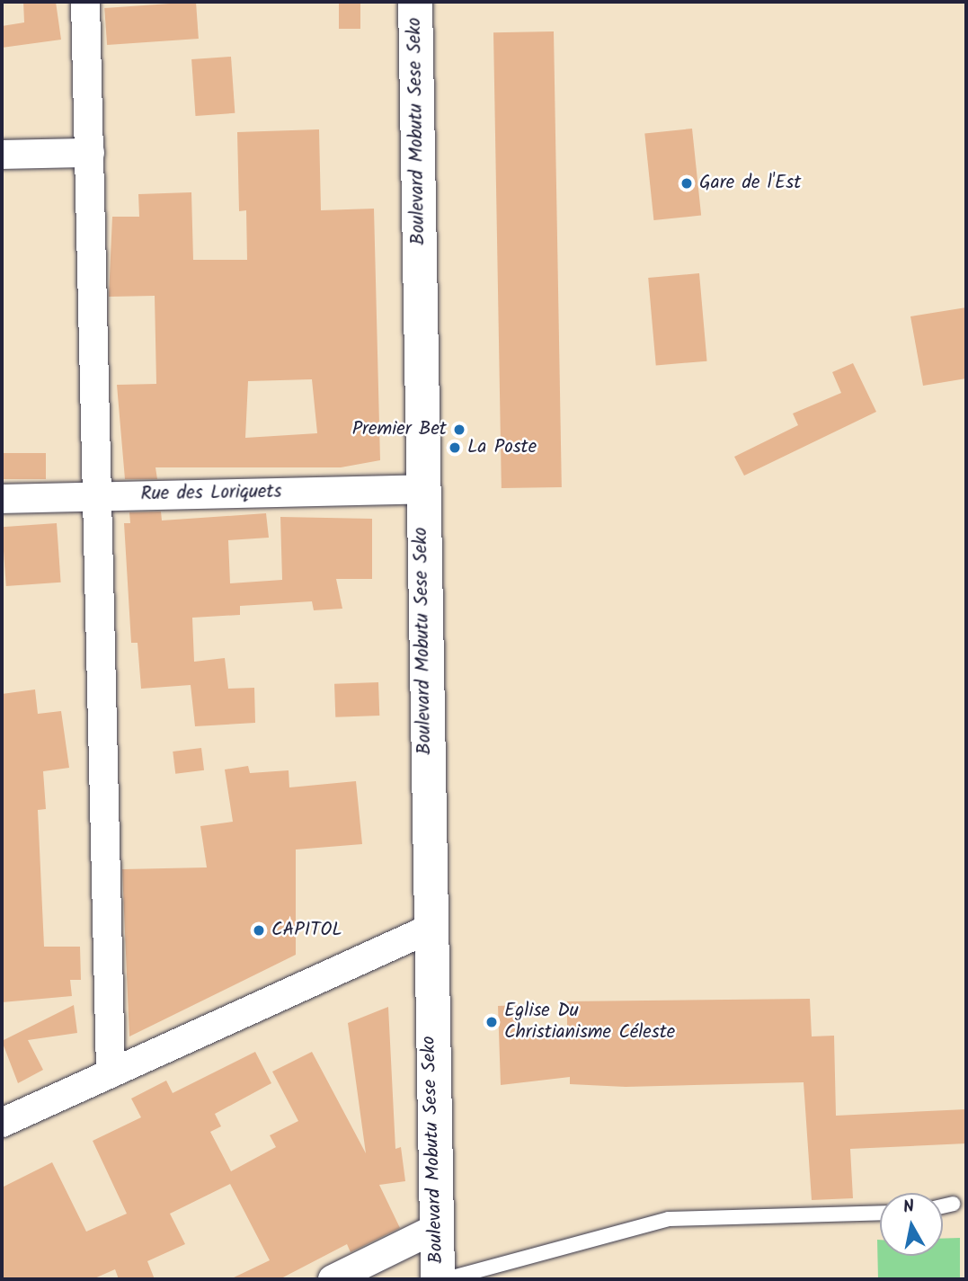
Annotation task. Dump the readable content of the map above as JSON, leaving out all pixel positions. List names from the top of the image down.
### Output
{
  "streets": {
    "street": ["Boulevard Mobutu Sese Seko", "Rue des Loriquets"]
  },
  "crossings": [
    ["Boulevard Mobutu Sese Seko", "Rue des Loriquets"]
  ],
  "places": [
    "Gare de l'Est",
    "Premier Bet",
    "La Poste",
    "CAPITOL",
    "Eglise Du Christianisme Céleste"
  ],
  "north": "top"
}
